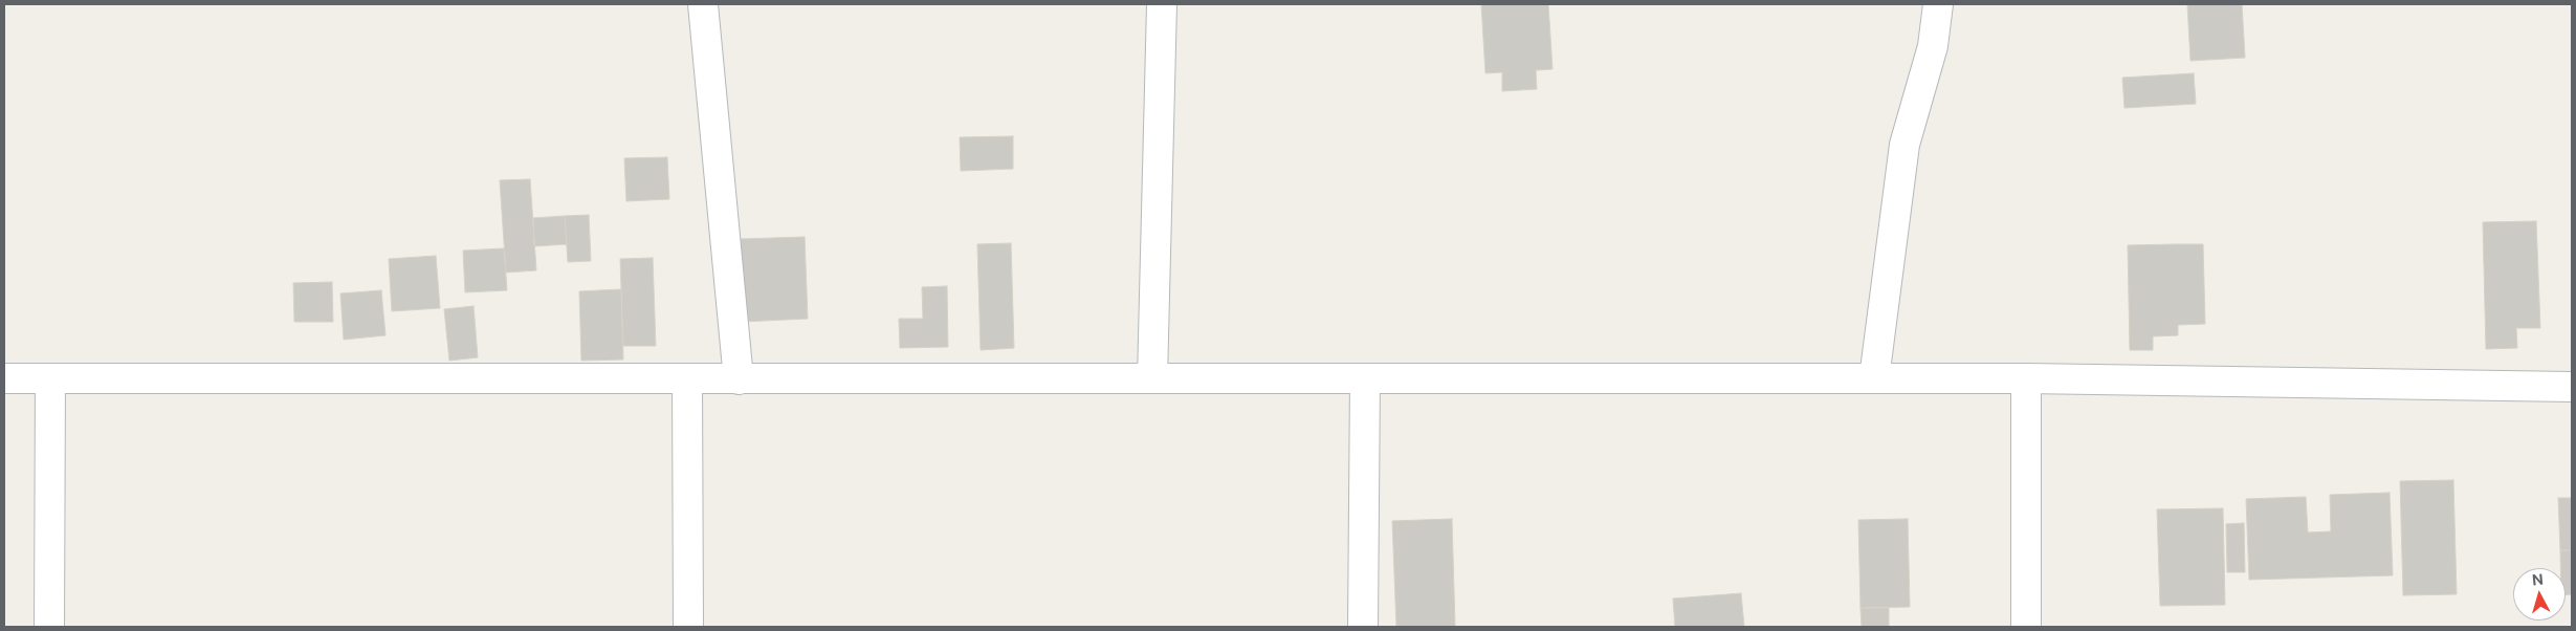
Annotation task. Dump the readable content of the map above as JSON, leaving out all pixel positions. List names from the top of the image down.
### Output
{
  "north": "top"
}
